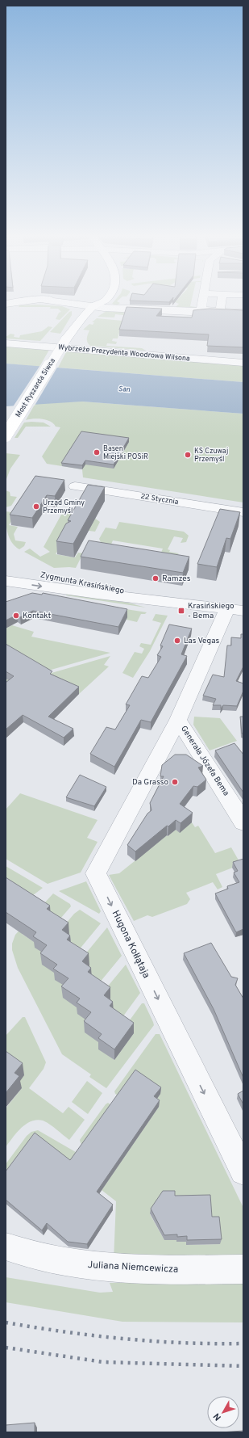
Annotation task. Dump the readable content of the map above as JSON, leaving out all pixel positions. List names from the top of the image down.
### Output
{
  "streets": {
    "main road": ["Most Ryszarda Siwca"],
    "street": [
      "Wybrzeże Prezydenta Woodrowa Wilsona",
      "22 Stycznia",
      "Zygmunta Krasińskiego",
      "Generała Józefa Bema",
      "Hugona Kołłątaja",
      "Juliana Niemcewicza"
    ]
  },
  "crossings": [
    ["Zygmunta Krasińskiego", "Generała Józefa Bema"],
    ["Generała Józefa Bema", "Hugona Kołłątaja"]
  ],
  "one_way": ["Hugona Kołłątaja"],
  "water": ["San"],
  "places": {
    "other": [
      "Basen Miejski POSiR",
      "KS Czuwaj Przemyśl",
      "Urząd Gminy Przemyśl",
      "Ramzes",
      "Kontakt",
      "Las Vegas",
      "Da Grasso"
    ],
    "transit": ["Krasińskiego - Bema"]
  },
  "north": "bottom left"
}
